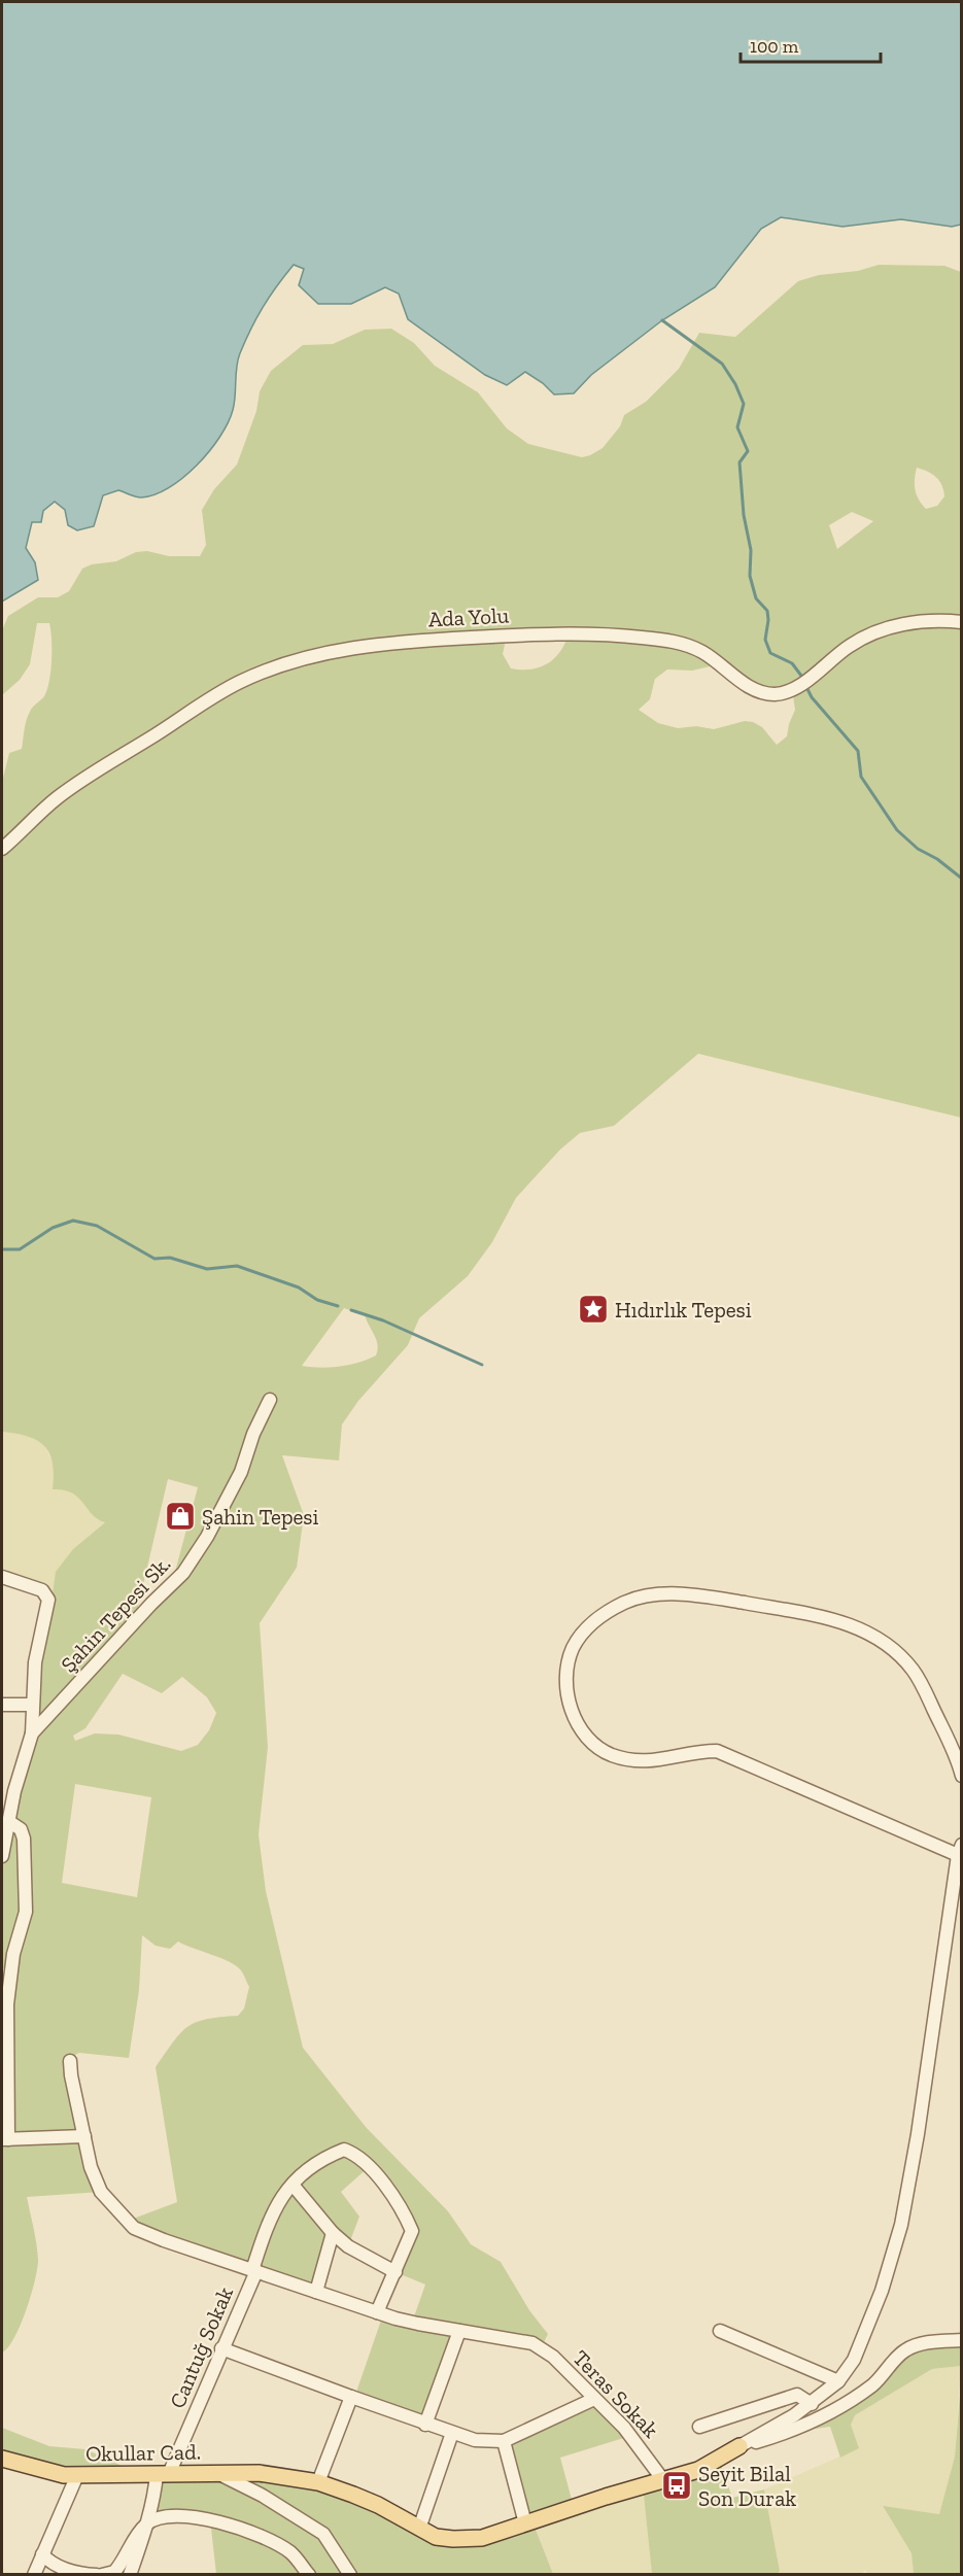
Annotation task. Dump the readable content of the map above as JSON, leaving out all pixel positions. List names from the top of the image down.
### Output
{
  "streets": {
    "main road": ["Okullar Cad."],
    "street": [
      "Ada Yolu",
      "Şahin Tepesi Sk.",
      "Cantuğ Sokak",
      "Teras Sokak"
    ]
  },
  "crossings": [
    ["Cantuğ Sokak", "Okullar Cad."],
    ["Teras Sokak", "Okullar Cad."]
  ],
  "places": {
    "place": ["Hıdırlık Tepesi"],
    "shop": ["Şahin Tepesi"],
    "bus stop": ["Seyit Bilal Son Durak"]
  },
  "scale_bar": "100 m"
}
